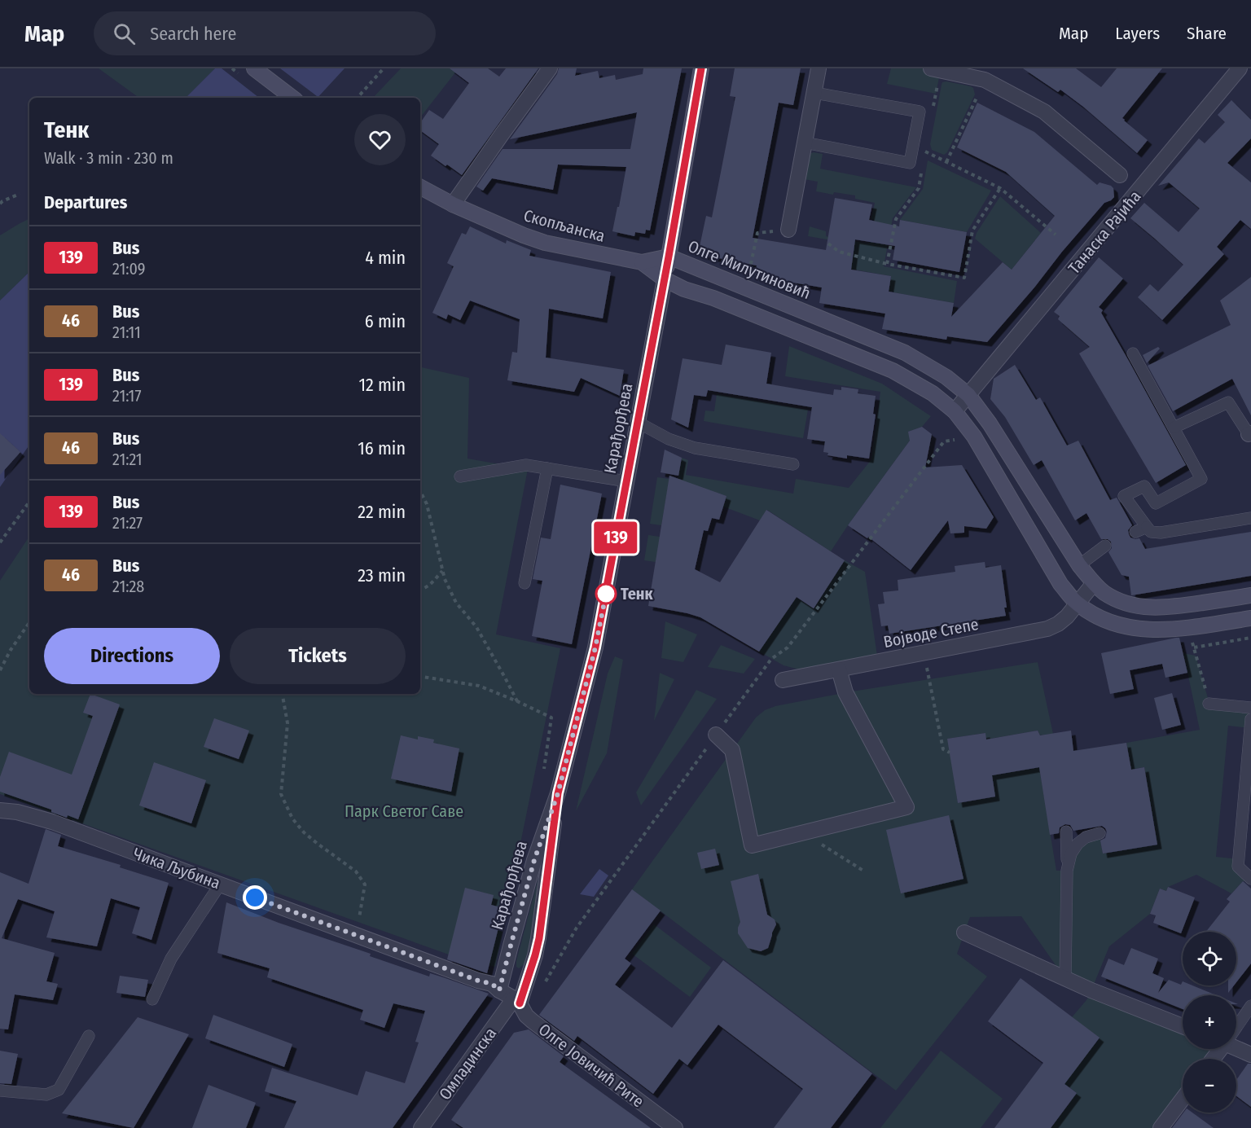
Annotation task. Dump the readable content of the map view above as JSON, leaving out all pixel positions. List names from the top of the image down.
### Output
{
  "streets": {
    "street": [
      "Скопљанска",
      "Танаска Рајића",
      "Олге Милутиновић",
      "Карађорђева",
      "Војводе Степе",
      "Чика Љубина",
      "Омладинска",
      "Олге Јовичић Рите"
    ]
  },
  "crossings": [
    ["Скопљанска", "Олге Милутиновић"],
    ["Танаска Рајића", "Олге Милутиновић"],
    ["Олге Милутиновић", "Карађорђева"],
    ["Олге Милутиновић", "Војводе Степе"],
    ["Карађорђева", "Чика Љубина"],
    ["Карађорђева", "Омладинска"],
    ["Карађорђева", "Олге Јовичић Рите"],
    ["Чика Љубина", "Омладинска"],
    ["Чика Љубина", "Олге Јовичић Рите"],
    ["Омладинска", "Олге Јовичић Рите"]
  ],
  "parks": ["Парк Светог Саве"],
  "places": ["Тенк"],
  "lines": ["bus line 139"],
  "page": {
    "header": "Map",
    "search": "Search here",
    "nav": ["Map", "Layers", "Share"],
    "on_map": "139",
    "heading": [
      ["Тенк", "Walk · 3 min · 230 m"],
      "Departures"
    ],
    "list": [
      {
        "mark": "139",
        "name": "Bus",
        "note": "21:09",
        "value": "4 min"
      },
      {
        "mark": "46",
        "name": "Bus",
        "note": "21:11",
        "value": "6 min"
      },
      {
        "mark": "139",
        "name": "Bus",
        "note": "21:17",
        "value": "12 min"
      },
      {
        "mark": "46",
        "name": "Bus",
        "note": "21:21",
        "value": "16 min"
      },
      {
        "mark": "139",
        "name": "Bus",
        "note": "21:27",
        "value": "22 min"
      },
      {
        "mark": "46",
        "name": "Bus",
        "note": "21:28",
        "value": "23 min"
      }
    ],
    "buttons": ["Directions", "Tickets"],
    "map_buttons": ["+", "−"]
  }
}
